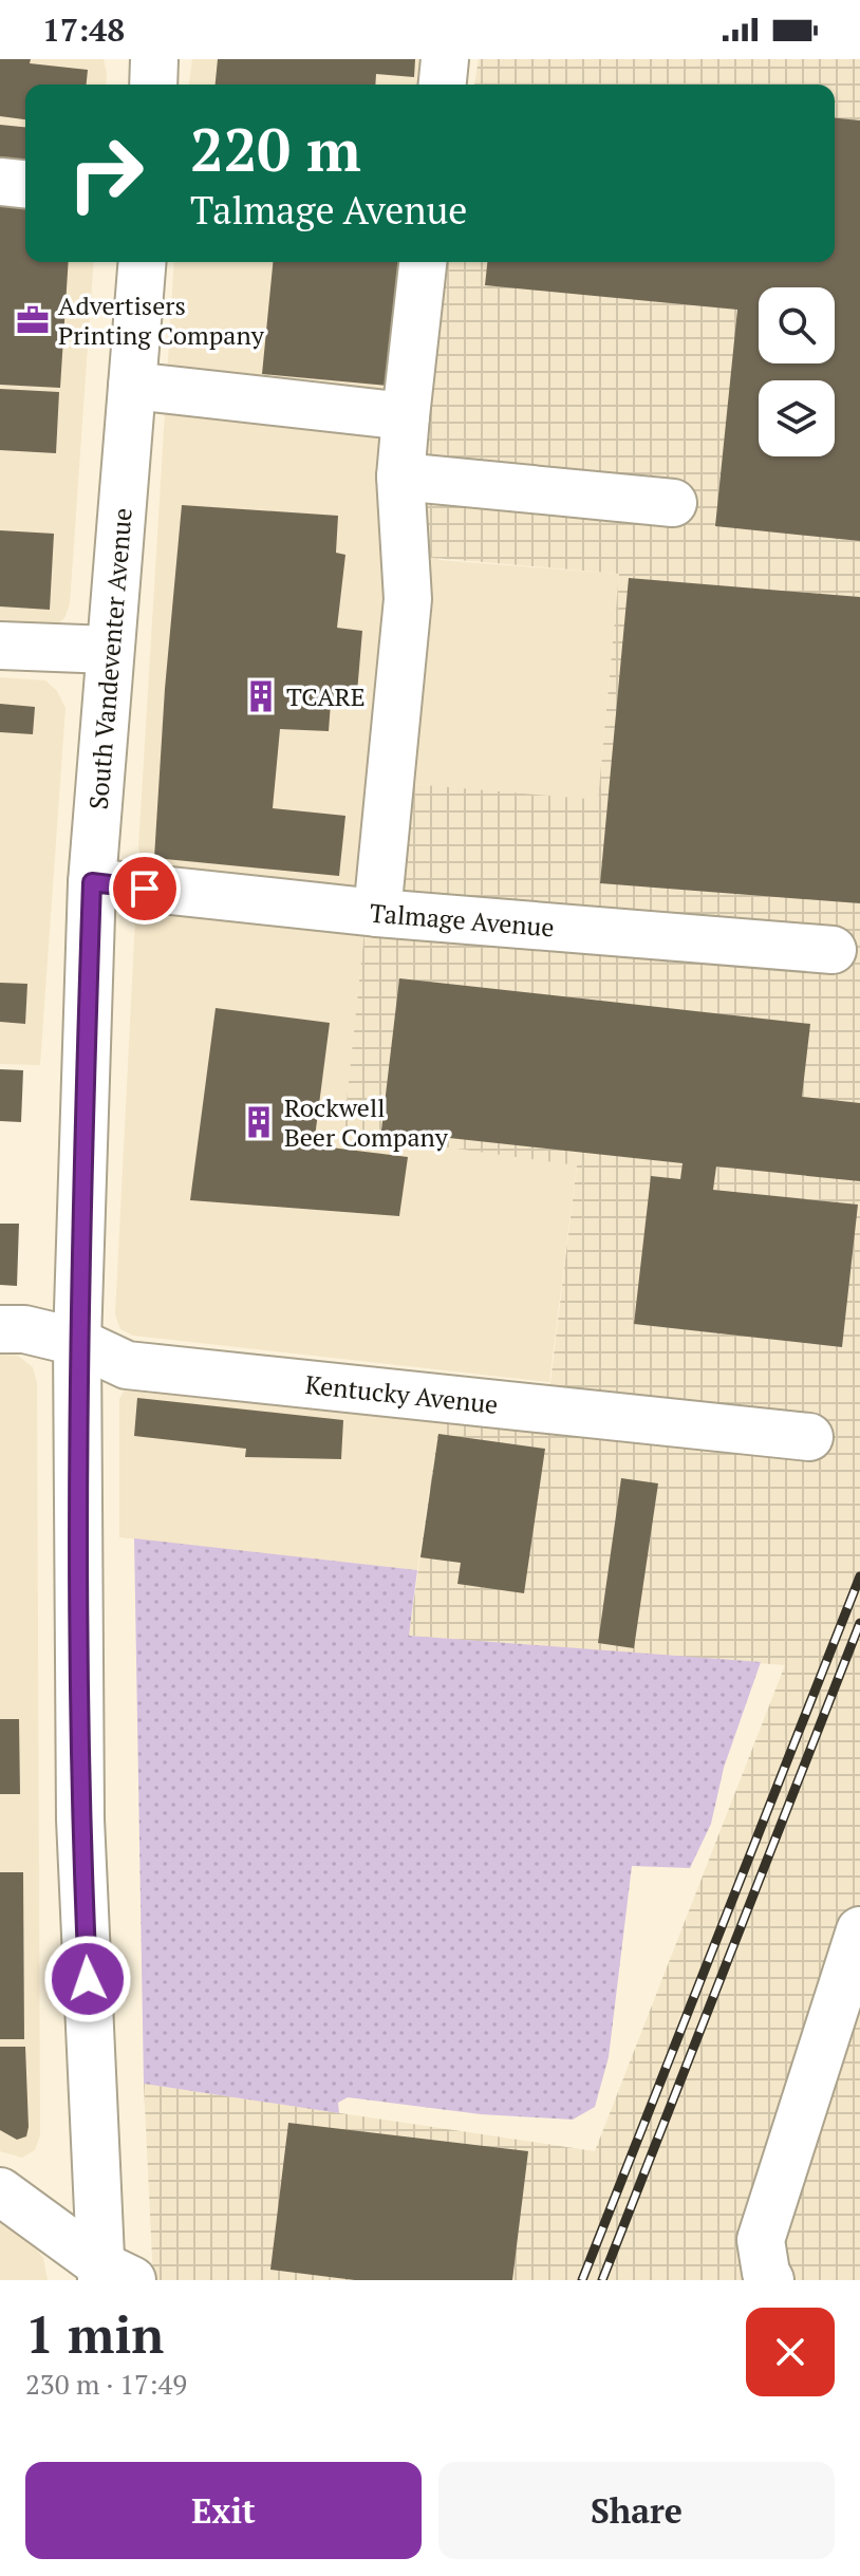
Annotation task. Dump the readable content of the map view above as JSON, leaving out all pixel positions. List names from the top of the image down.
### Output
{
  "streets": {
    "street": ["South Vandeventer Avenue", "Talmage Avenue", "Kentucky Avenue"]
  },
  "crossings": [
    ["South Vandeventer Avenue", "Talmage Avenue"],
    ["South Vandeventer Avenue", "Kentucky Avenue"]
  ],
  "places": {
    "office": ["Advertisers Printing Company"],
    "building": ["TCARE", "Rockwell Beer Company"]
  },
  "page": {
    "status": "17:48",
    "turn": ["220 m", "Talmage Avenue"],
    "heading": ["1 min", "230 m · 17:49"],
    "buttons": ["Exit", "Share"]
  }
}
